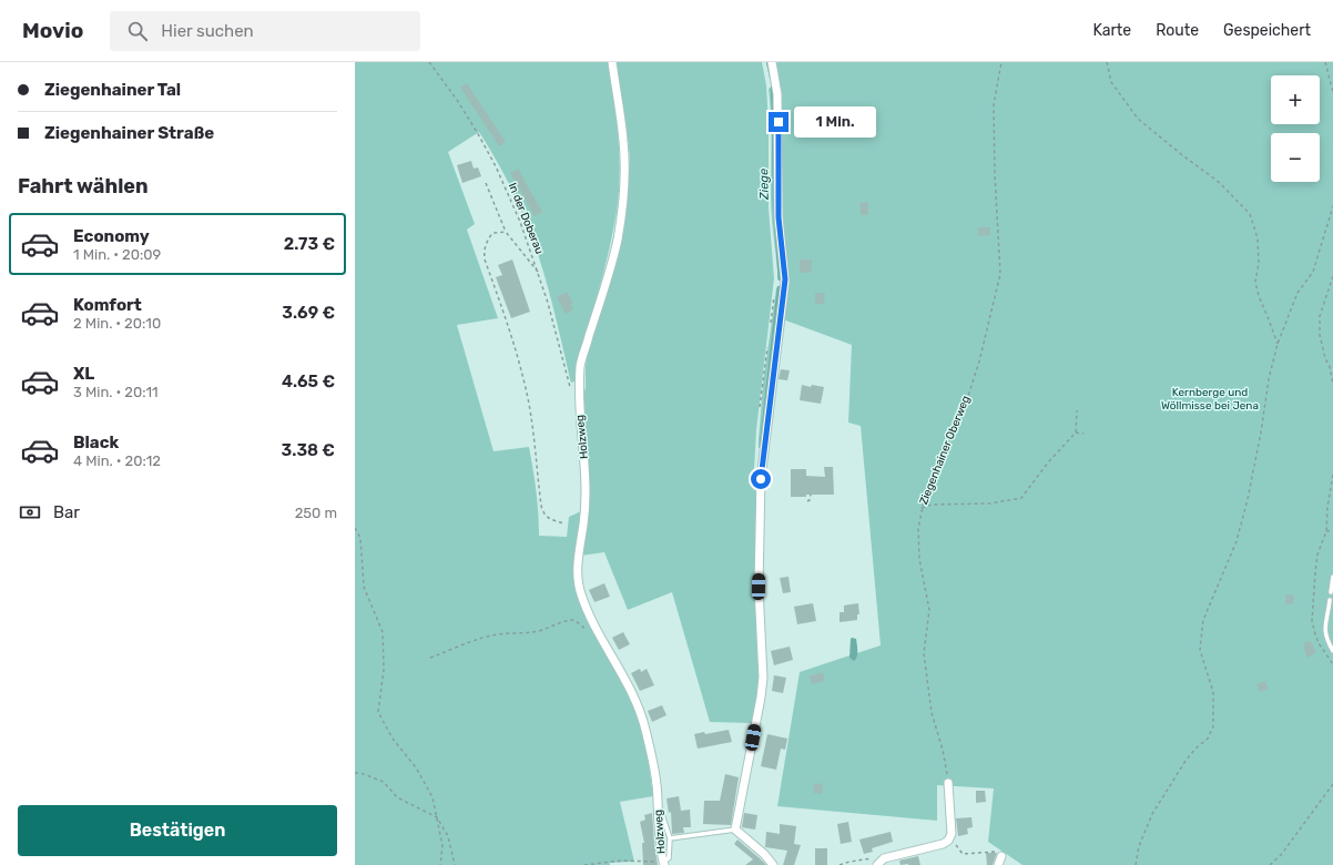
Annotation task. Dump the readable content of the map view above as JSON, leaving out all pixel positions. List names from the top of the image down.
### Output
{
  "streets": {
    "street": ["Holzweg"],
    "path": ["In der Doberau", "Ziegenhainer Oberweg"]
  },
  "crossings": [
    ["In der Doberau", "Holzweg"]
  ],
  "water": ["Ziege"],
  "parks": ["Kernberge und Wöllmisse bei Jena"],
  "page": {
    "header": "Movio",
    "search": "Hier suchen",
    "nav": ["Karte", "Route", "Gespeichert"],
    "banner": ["Ziegenhainer Tal", "Ziegenhainer Straße"],
    "map_buttons": ["+", "−"],
    "bubble": "1 Min.",
    "heading": "Fahrt wählen",
    "list": [
      {
        "name": "Economy",
        "note": "1 Min. · 20:09",
        "value": "2.73 €"
      },
      {
        "name": "Komfort",
        "note": "2 Min. · 20:10",
        "value": "3.69 €"
      },
      {
        "name": "XL",
        "note": "3 Min. · 20:11",
        "value": "4.65 €"
      },
      {
        "name": "Black",
        "note": "4 Min. · 20:12",
        "value": "3.38 €"
      }
    ],
    "pay": ["Bar", "250 m"],
    "buttons": "Bestätigen"
  }
}
